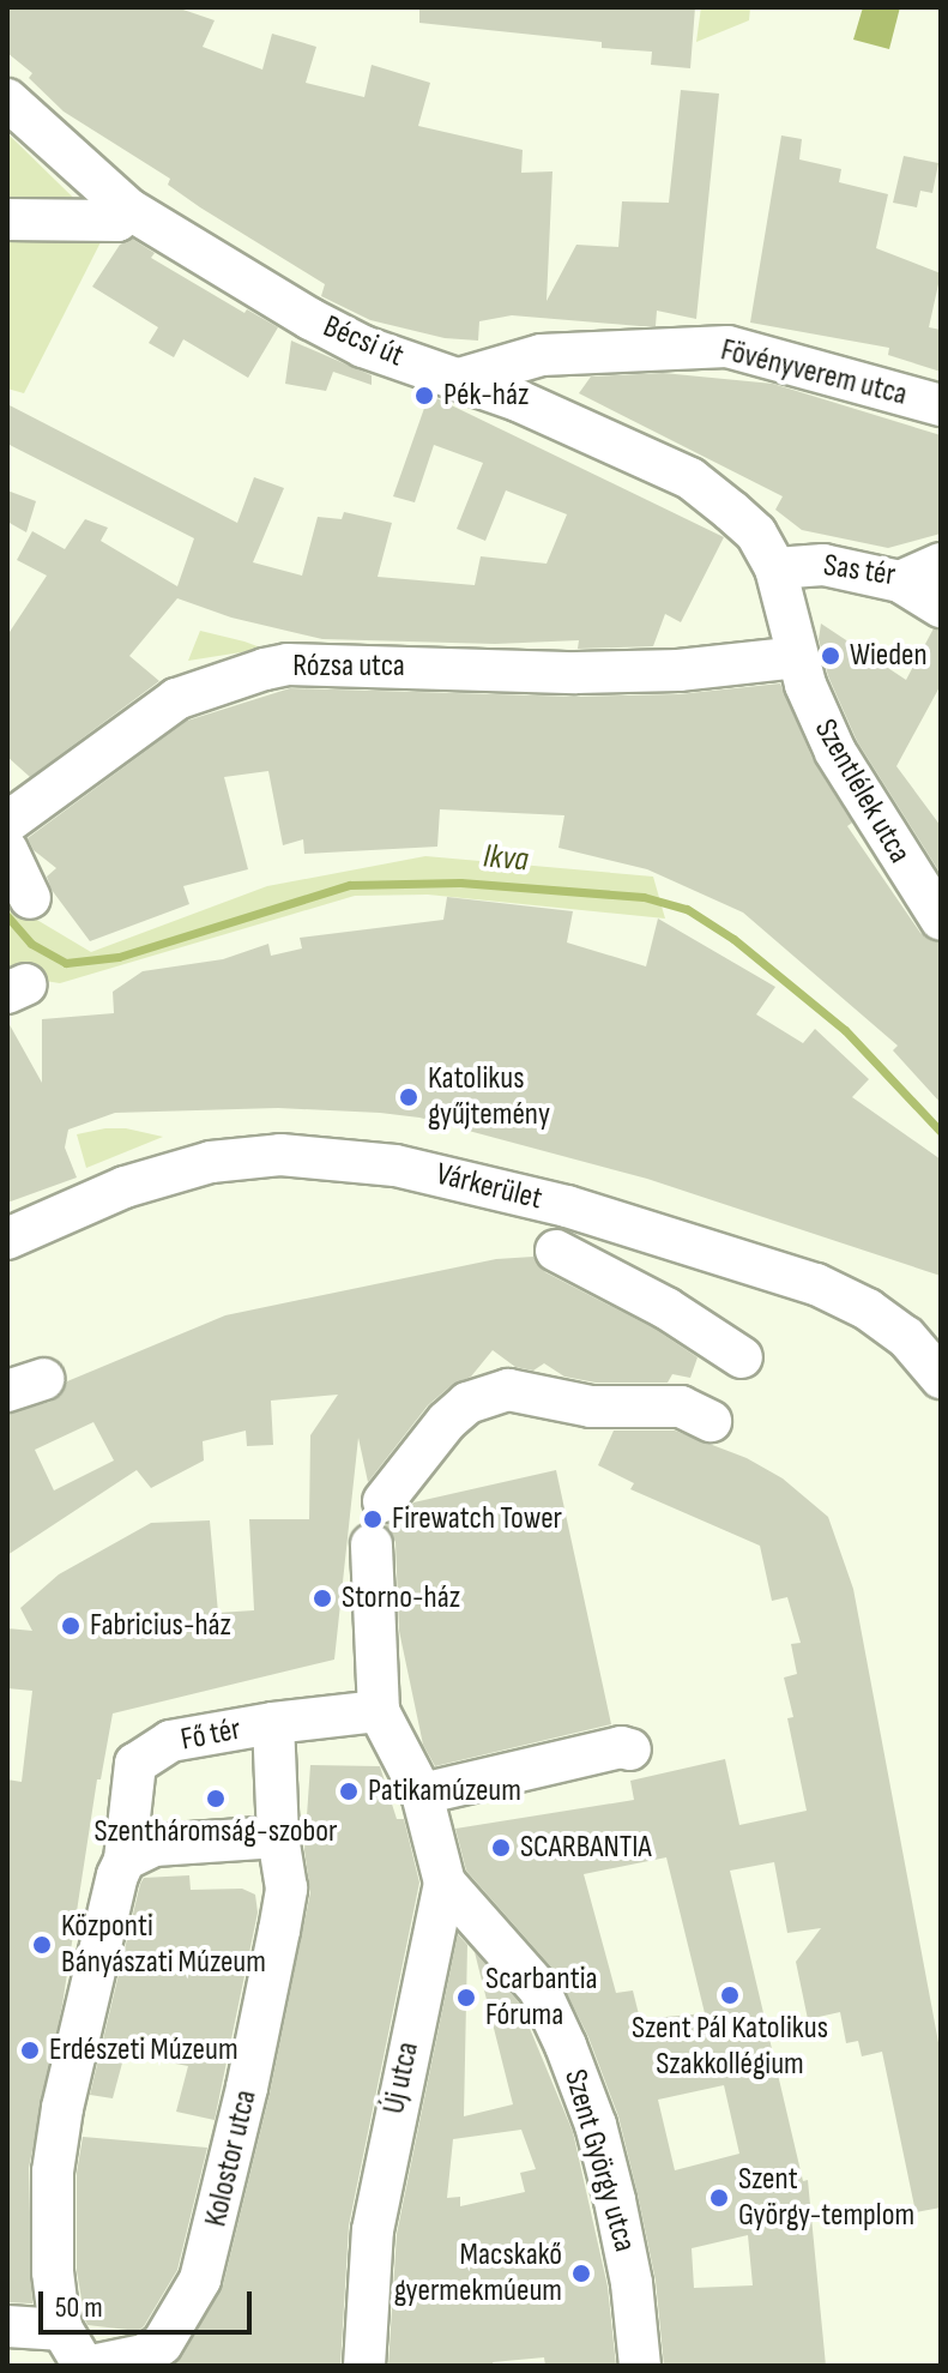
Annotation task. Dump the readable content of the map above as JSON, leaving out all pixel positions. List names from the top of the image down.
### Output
{
  "streets": {
    "street": [
      "Bécsi út",
      "Fövényverem utca",
      "Sas tér",
      "Rózsa utca",
      "Szentlélek utca",
      "Várkerület",
      "Fő tér",
      "Új utca",
      "Kolostor utca",
      "Szent György utca"
    ]
  },
  "crossings": [
    ["Bécsi út", "Fövényverem utca"],
    ["Bécsi út", "Sas tér"],
    ["Sas tér", "Rózsa utca"],
    ["Sas tér", "Szentlélek utca"],
    ["Rózsa utca", "Szentlélek utca"],
    ["Fő tér", "Kolostor utca"],
    ["Új utca", "Szent György utca"]
  ],
  "water": ["Ikva"],
  "places": [
    "Pék-ház",
    "Wieden",
    "Katolikus gyűjtemény",
    "Firewatch Tower",
    "Storno-ház",
    "Fabricius-ház",
    "Patikamúzeum",
    "Szentháromság-szobor",
    "SCARBANTIA",
    "Központi Bányászati Múzeum",
    "Szent Pál Katolikus Szakkollégium",
    "Scarbantia Fóruma",
    "Erdészeti Múzeum",
    "Szent György-templom",
    "Macskakő gyermekmúeum"
  ],
  "scale_bar": "50 m"
}
